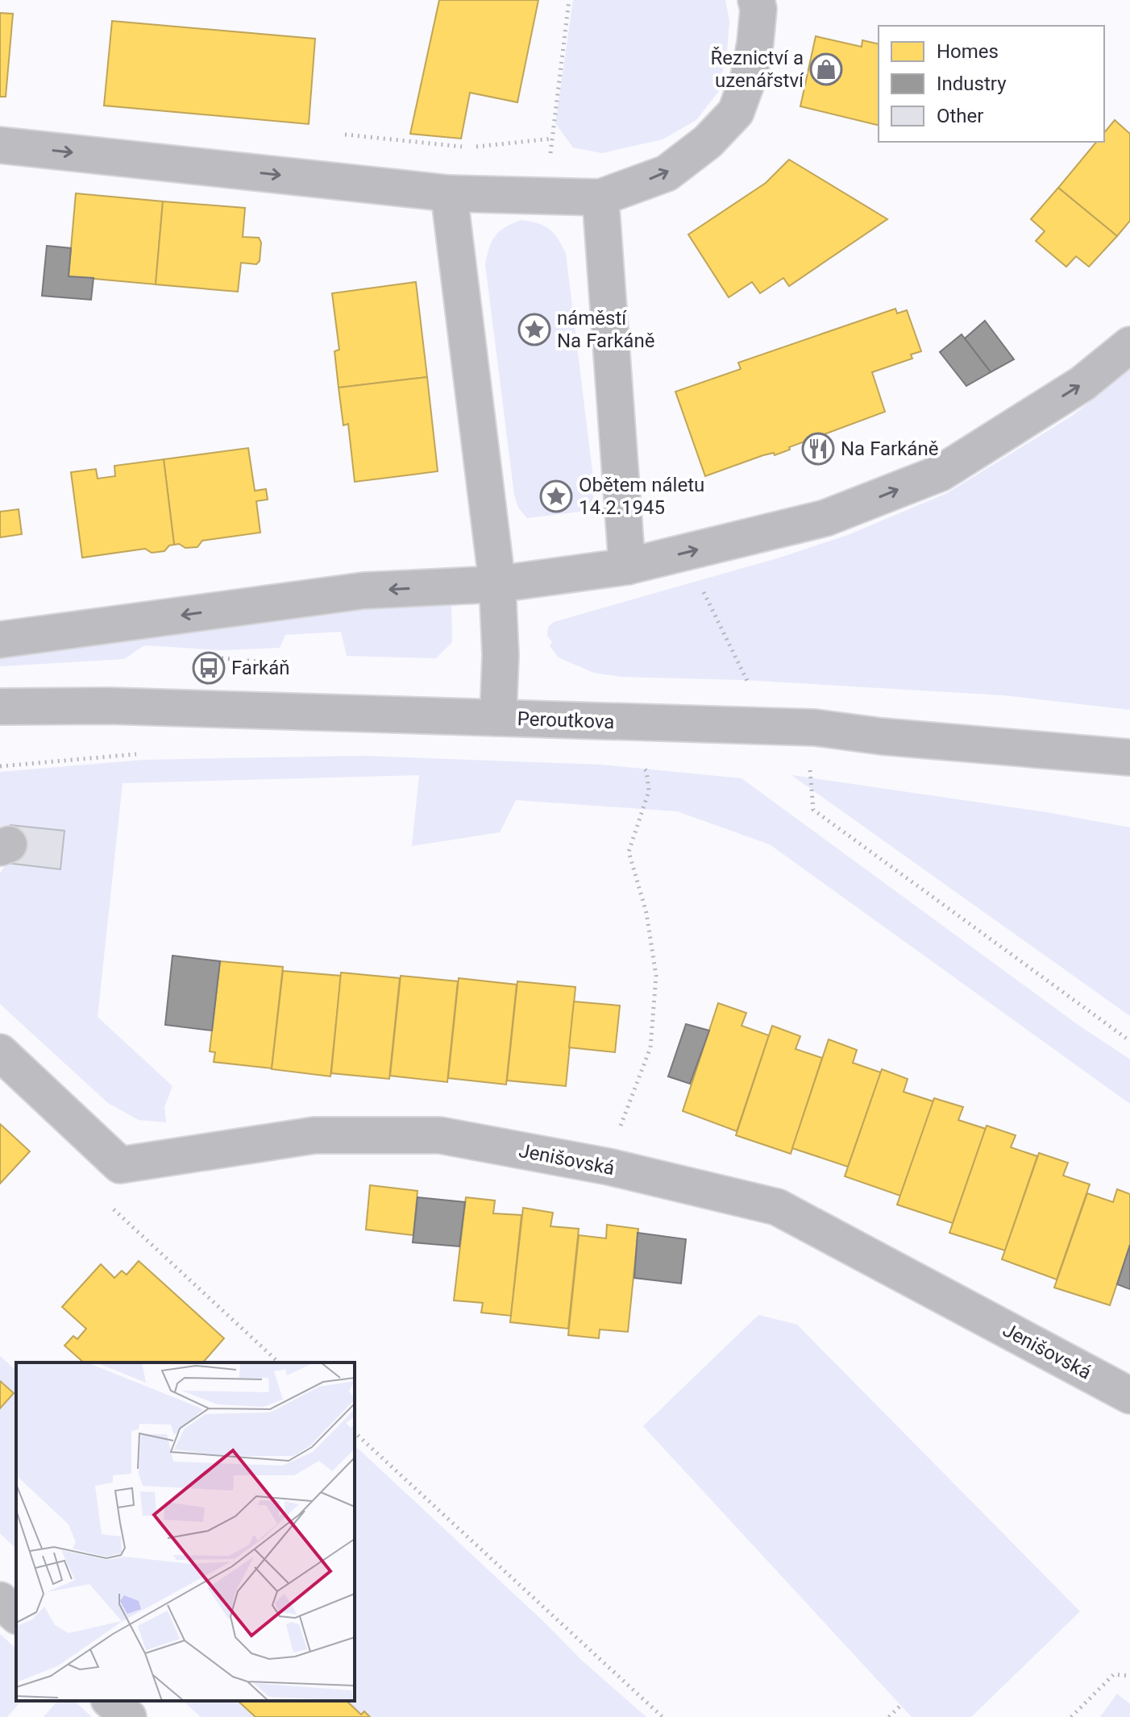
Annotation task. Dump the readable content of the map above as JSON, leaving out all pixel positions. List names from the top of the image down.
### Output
{
  "streets": {
    "street": ["Peroutkova", "Jenišovská"]
  },
  "places": {
    "shop": ["Řeznictví a uzenářství"],
    "place": ["náměstí Na Farkáně", "Obětem náletu 14.2.1945"],
    "restaurant": ["Na Farkáně"],
    "bus stop": ["Farkáň"]
  },
  "legend": ["Homes", "Industry", "Other"]
}
